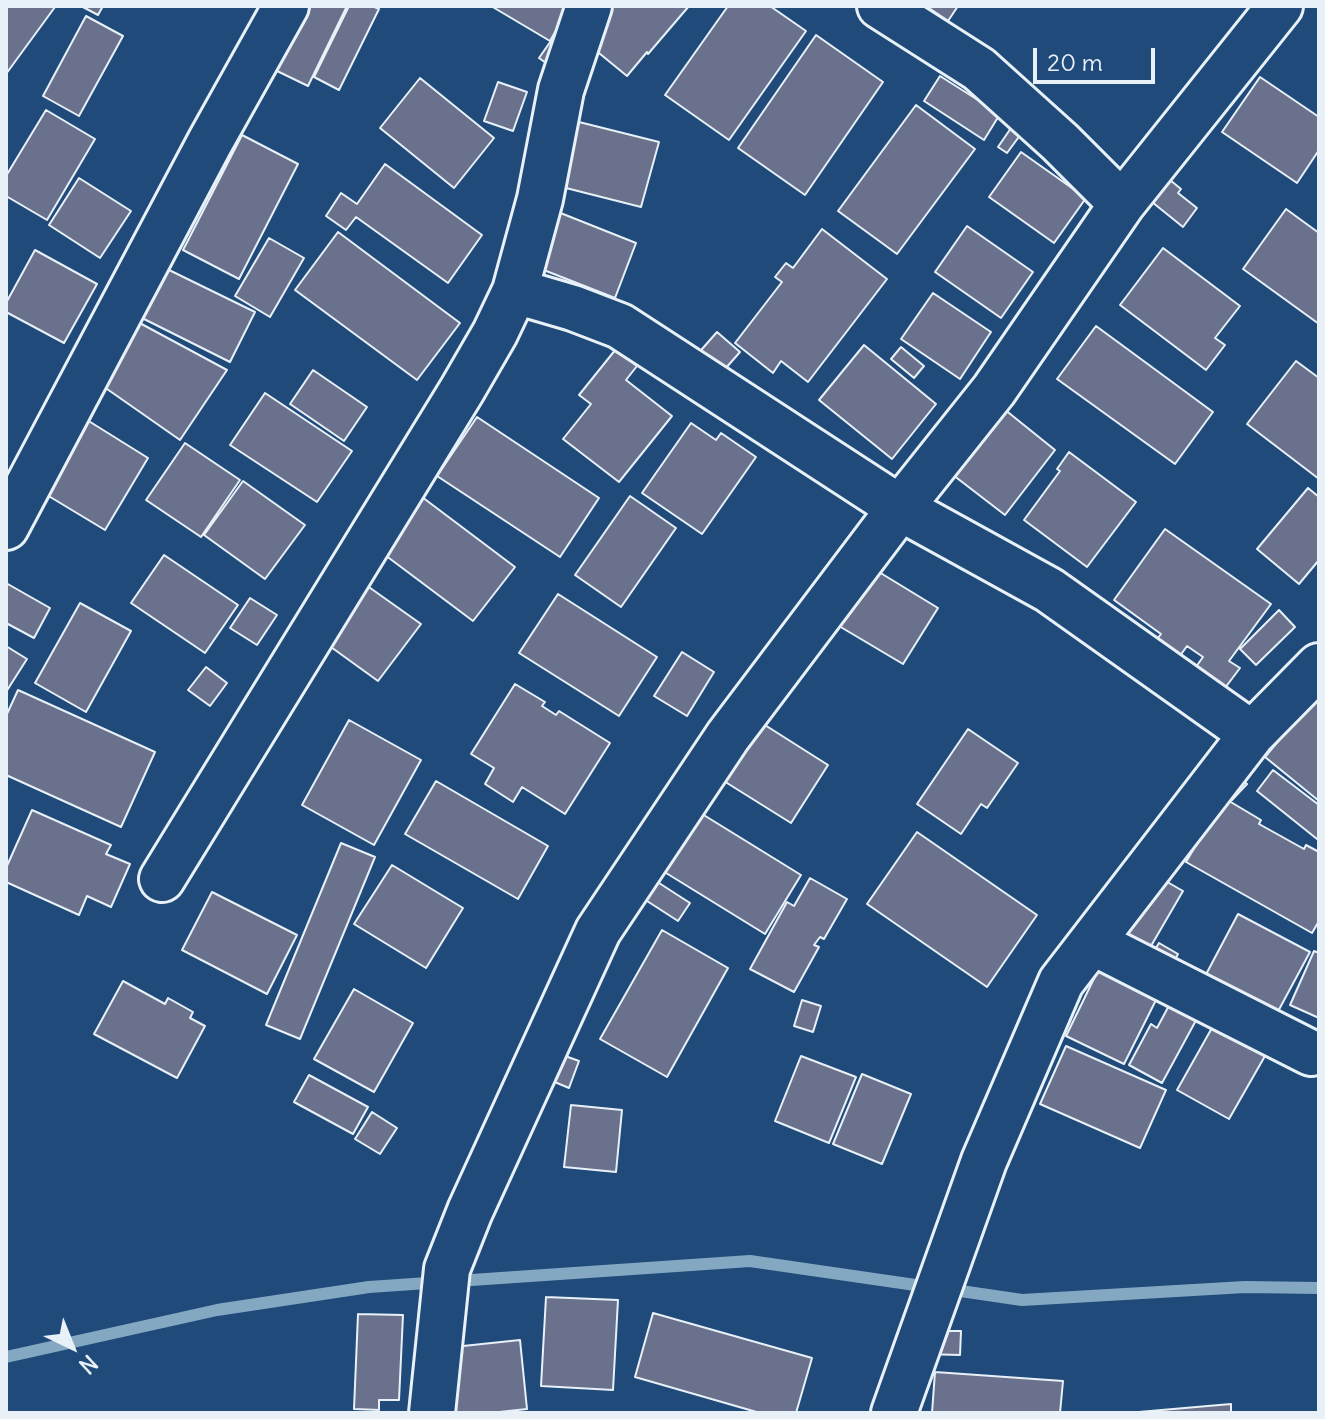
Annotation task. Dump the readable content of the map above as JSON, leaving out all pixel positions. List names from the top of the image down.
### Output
{
  "scale_bar": "20 m",
  "north": "bottom right"
}
